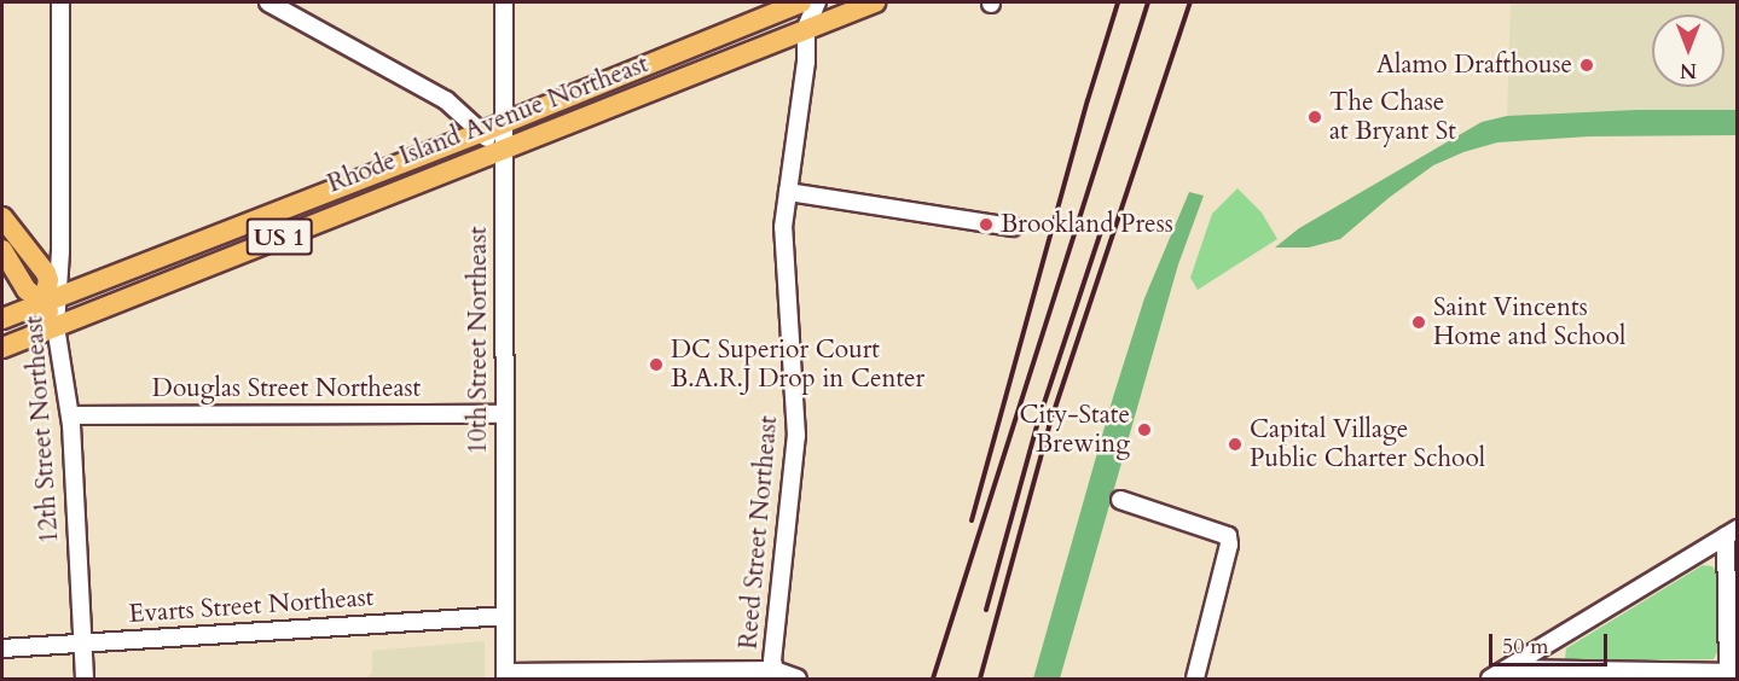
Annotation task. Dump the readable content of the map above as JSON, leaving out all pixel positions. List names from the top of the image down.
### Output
{
  "streets": {
    "main road": ["Rhode Island Avenue Northeast", "US 1"],
    "street": [
      "10th Street Northeast",
      "Douglas Street Northeast",
      "12th Street Northeast",
      "Reed Street Northeast",
      "Evarts Street Northeast"
    ]
  },
  "crossings": [
    ["Rhode Island Avenue Northeast", "10th Street Northeast"],
    ["Rhode Island Avenue Northeast", "12th Street Northeast"],
    ["Rhode Island Avenue Northeast", "Reed Street Northeast"],
    ["10th Street Northeast", "Douglas Street Northeast"],
    ["10th Street Northeast", "Evarts Street Northeast"],
    ["Douglas Street Northeast", "12th Street Northeast"],
    ["12th Street Northeast", "Evarts Street Northeast"]
  ],
  "places": [
    "Alamo Drafthouse",
    "The Chase at Bryant St",
    "Brookland Press",
    "Saint Vincents Home and School",
    "DC Superior Court B.A.R.J Drop in Center",
    "City-State Brewing",
    "Capital Village Public Charter School"
  ],
  "scale_bar": "50 m",
  "north": "bottom"
}
